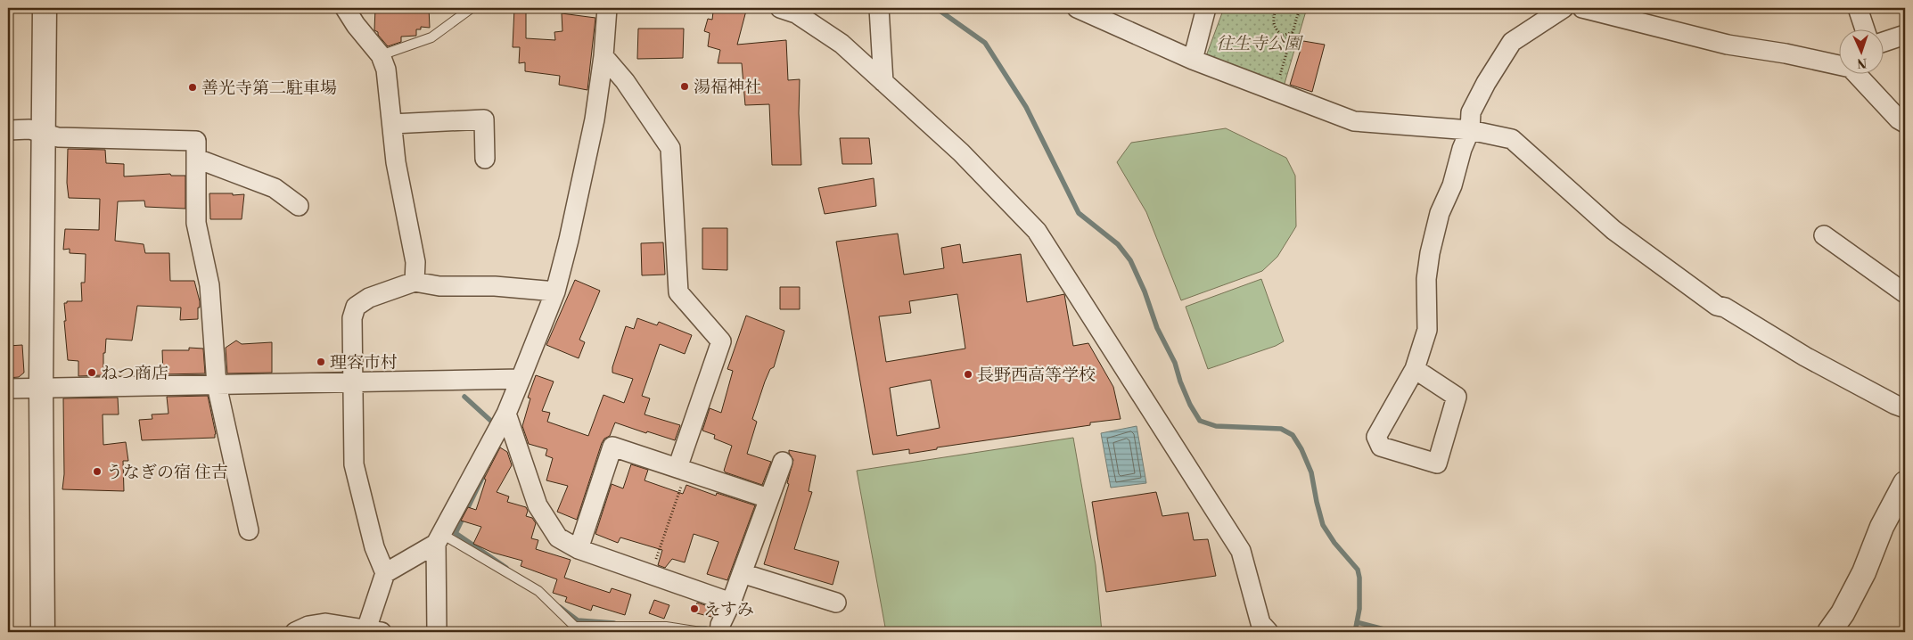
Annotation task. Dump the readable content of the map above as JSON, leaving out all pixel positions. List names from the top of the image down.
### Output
{
  "parks": ["往生寺公園"],
  "places": [
    "湯福神社",
    "善光寺第二駐車場",
    "理容市村",
    "ねつ商店",
    "長野西高等学校",
    "うなぎの宿 住吉",
    "えすみ"
  ],
  "north": "bottom"
}
